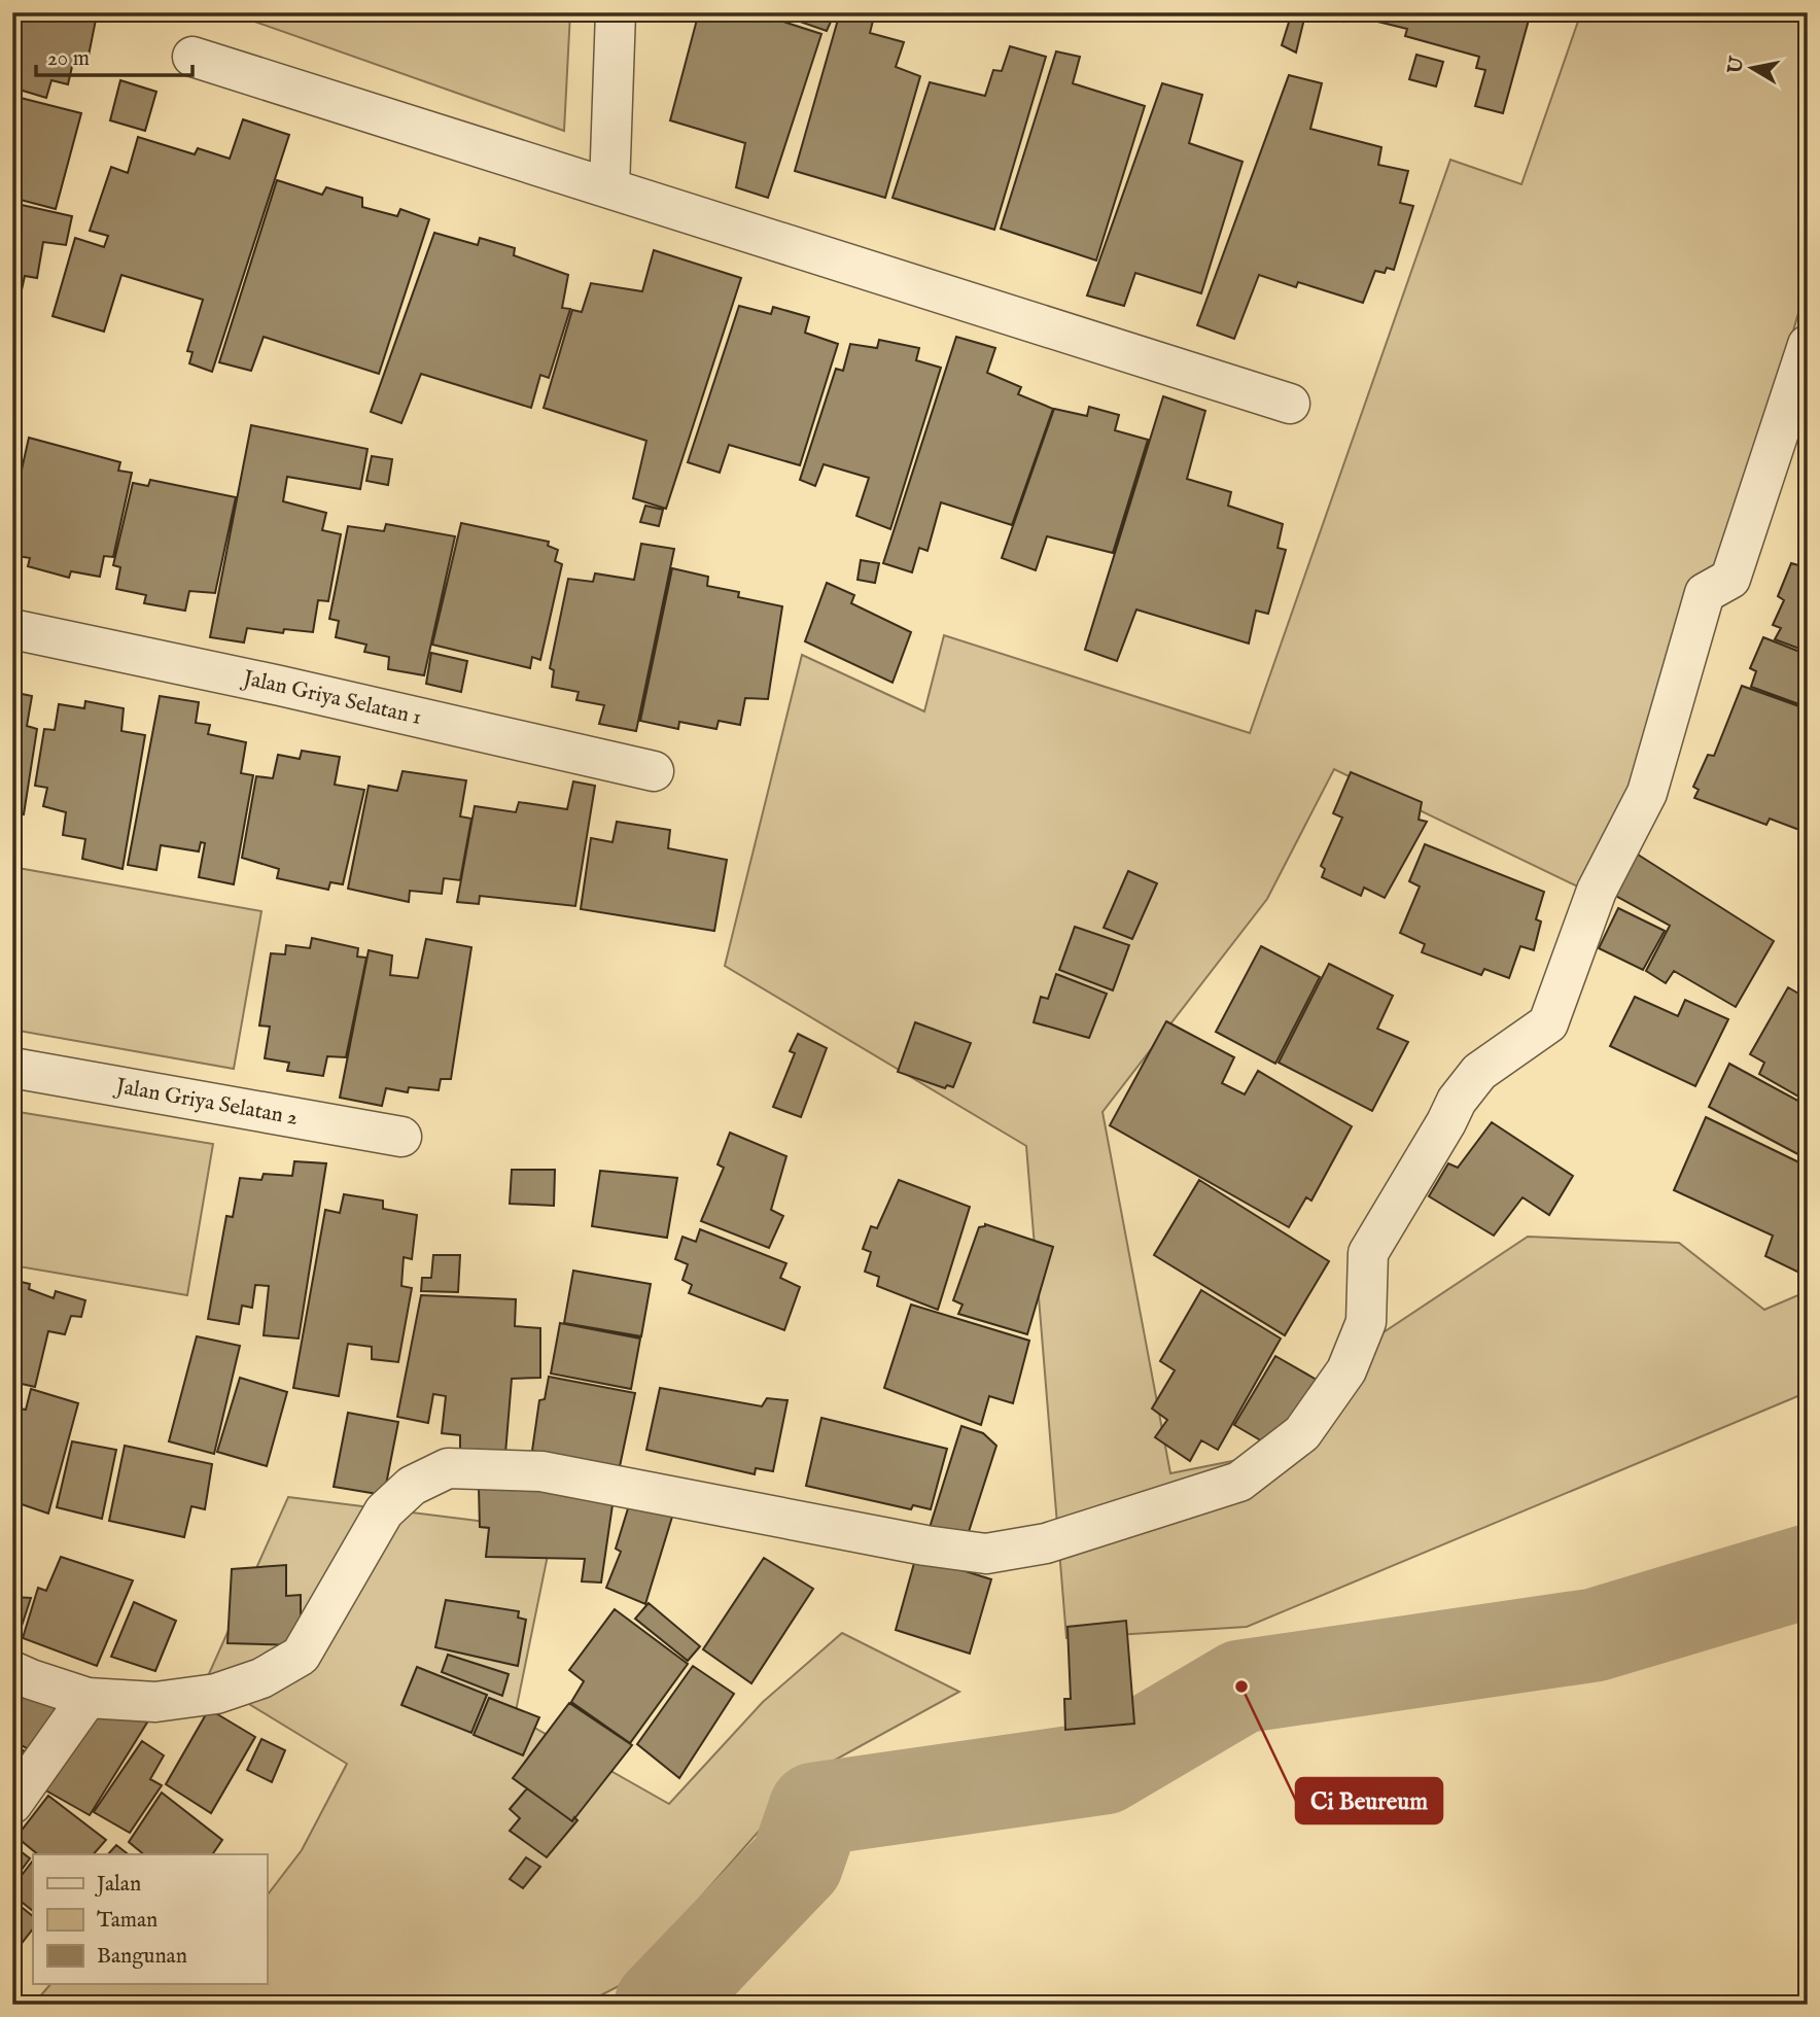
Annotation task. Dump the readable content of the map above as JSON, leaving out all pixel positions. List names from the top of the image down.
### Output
{
  "streets": {
    "street": ["Jalan Griya Selatan 1", "Jalan Griya Selatan 2"]
  },
  "places": ["Ci Beureum"],
  "legend": ["Jalan", "Taman", "Bangunan"],
  "scale_bar": "20 m",
  "north": "left"
}
